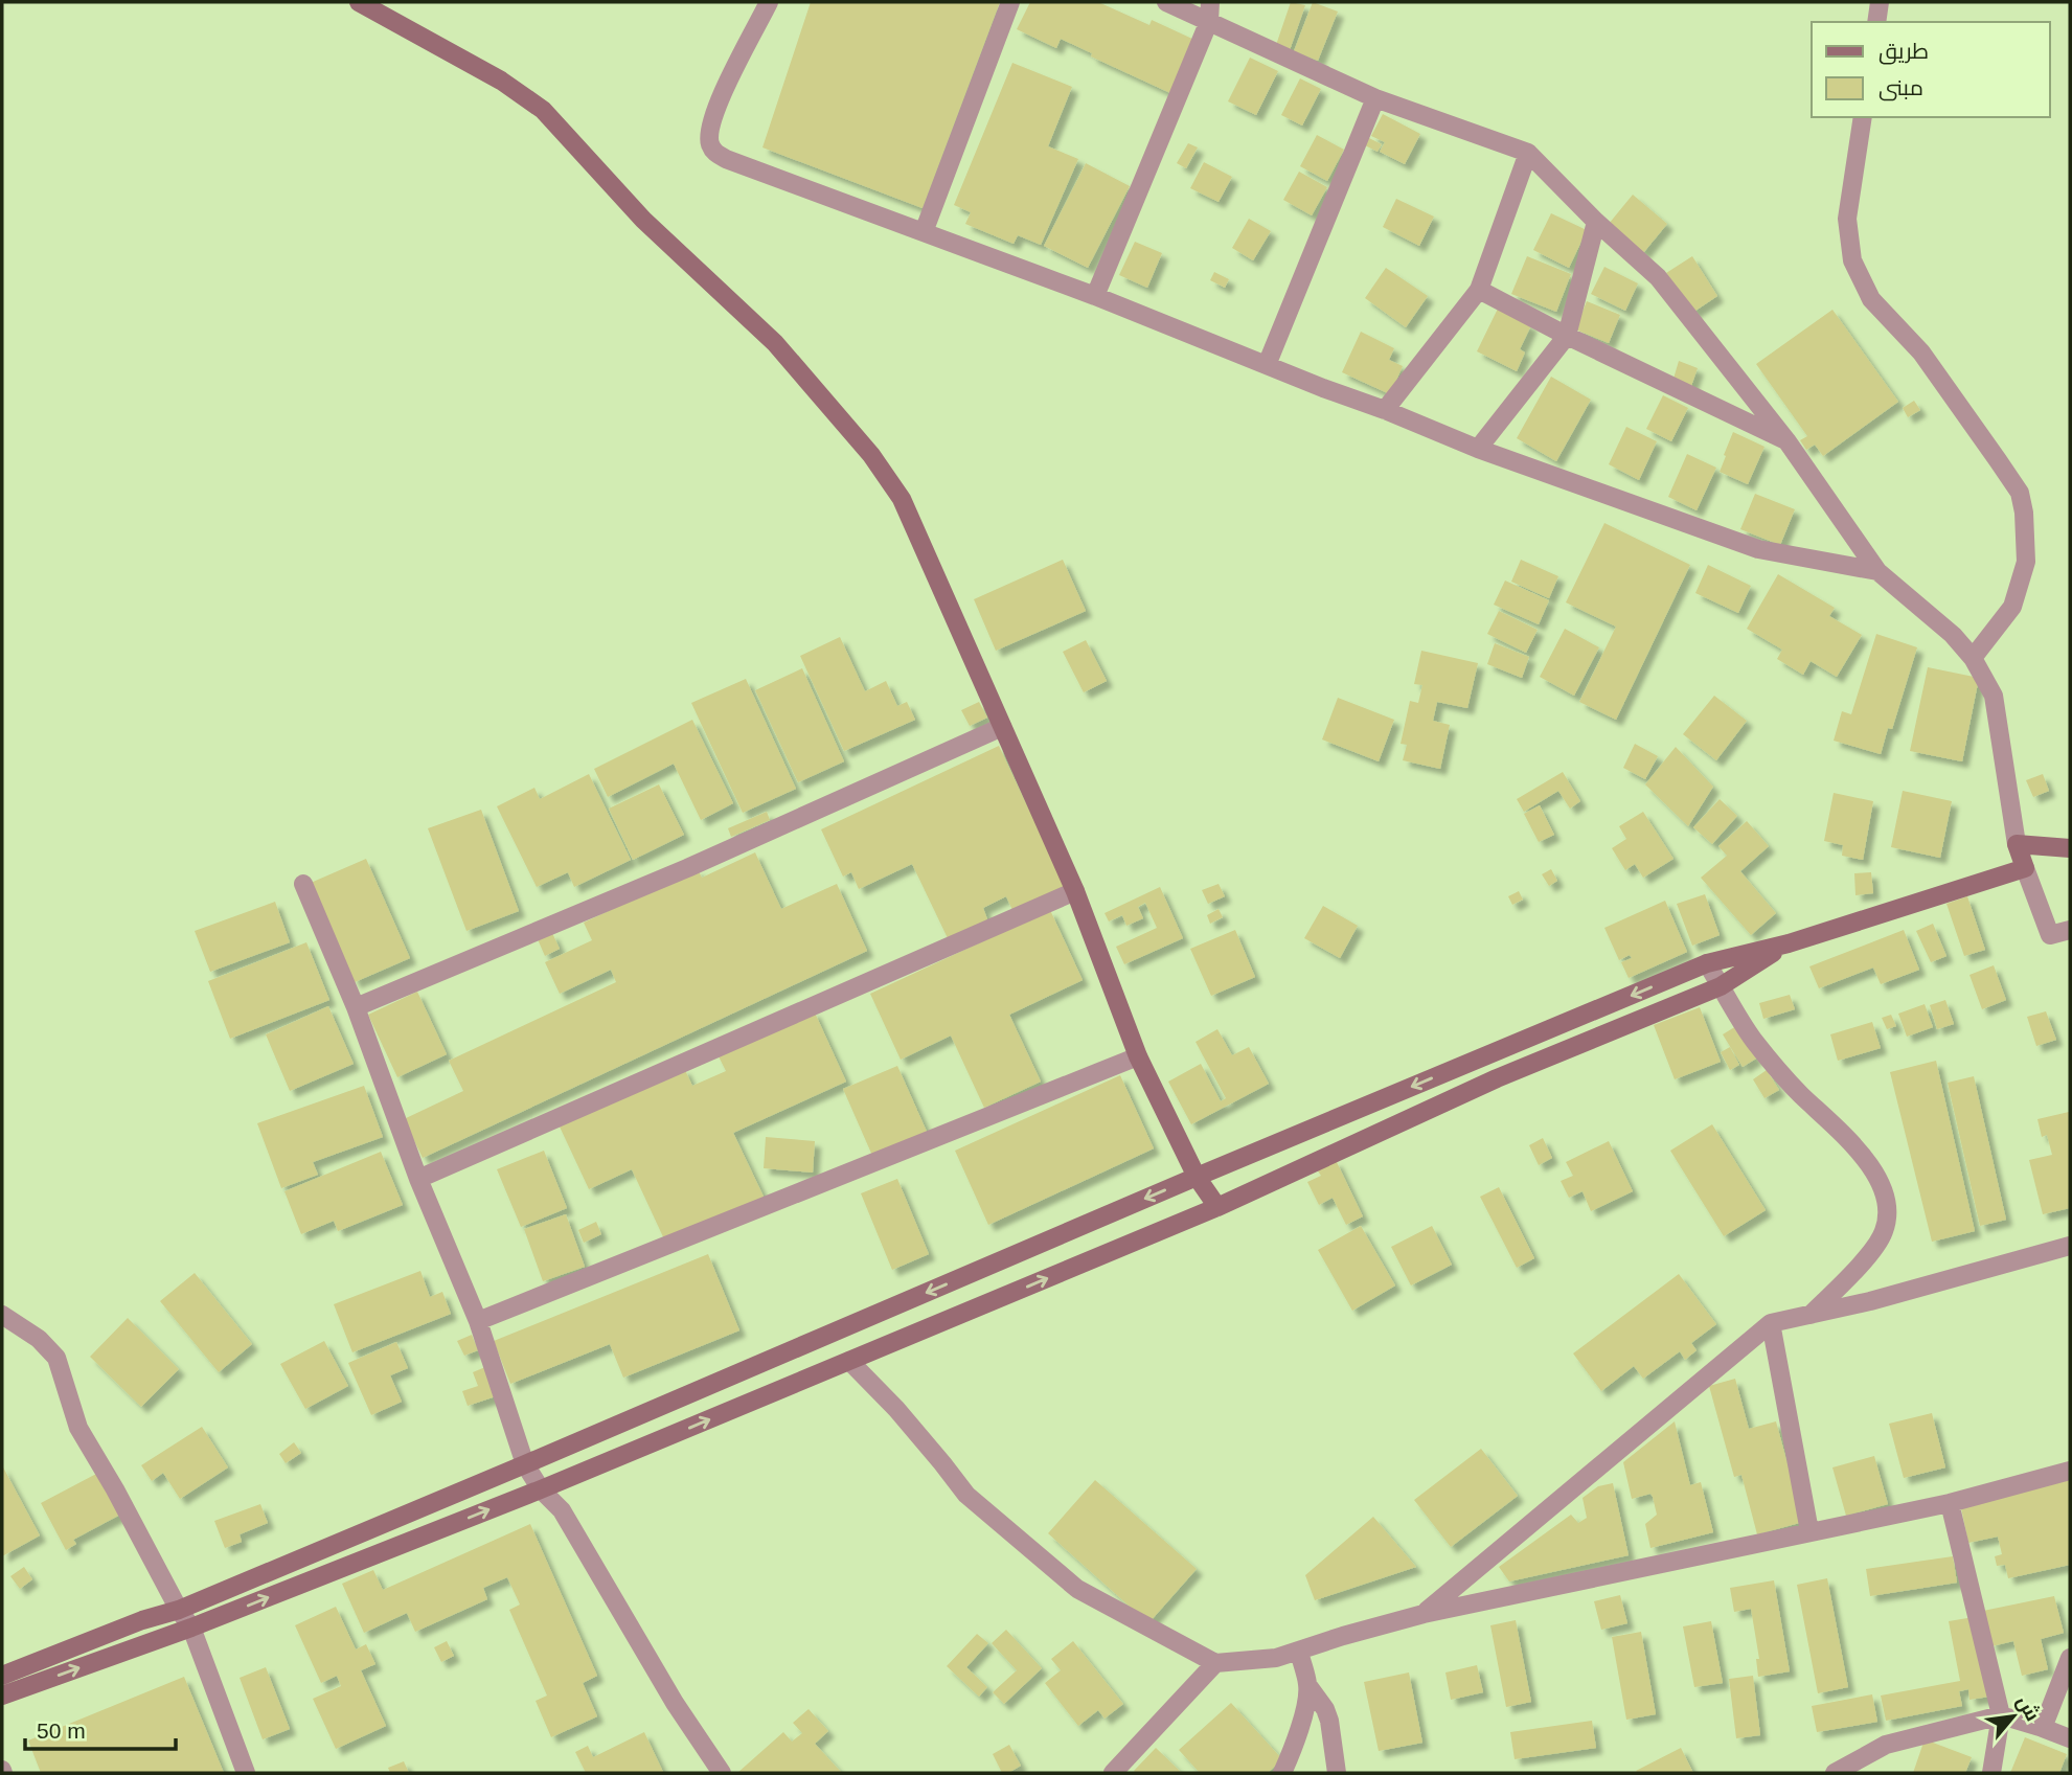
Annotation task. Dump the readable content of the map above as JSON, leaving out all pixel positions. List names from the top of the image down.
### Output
{
  "legend": ["طريق", "مبنى"],
  "scale_bar": "50 m",
  "north": "top right"
}
